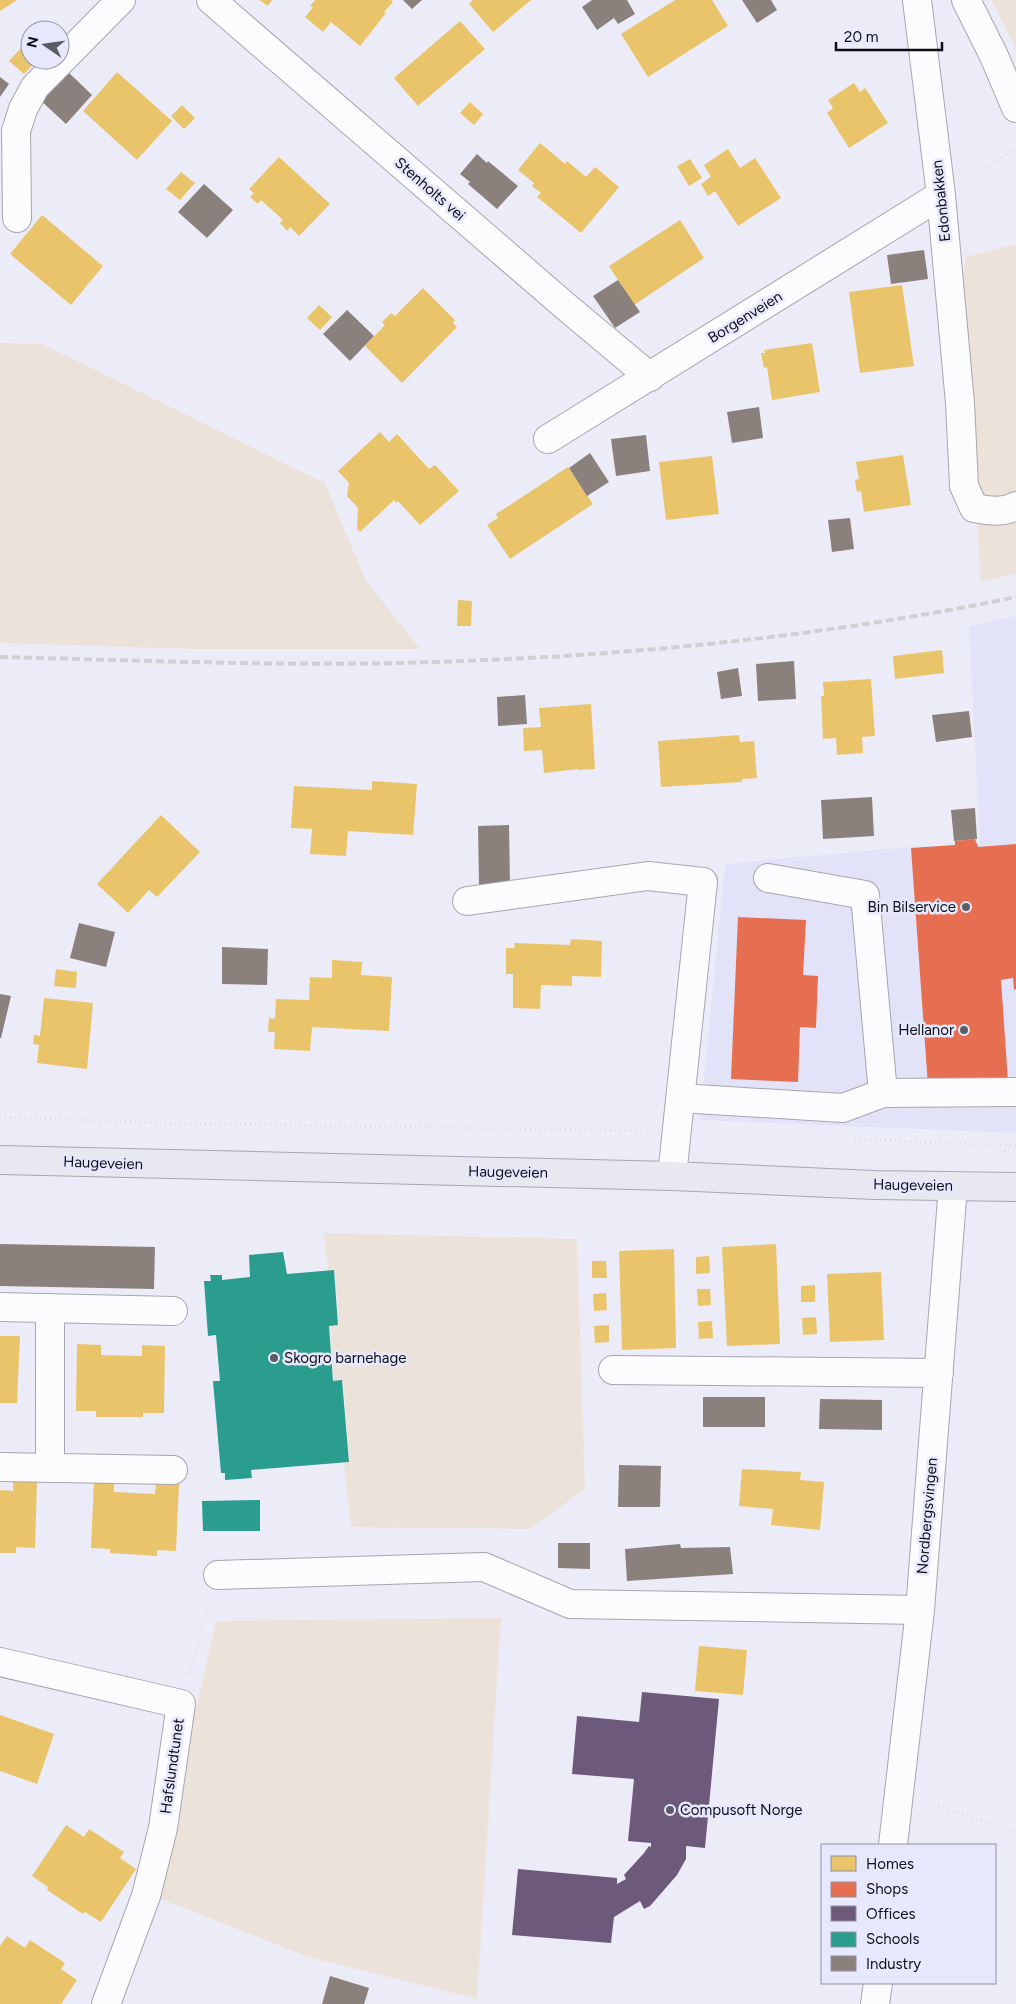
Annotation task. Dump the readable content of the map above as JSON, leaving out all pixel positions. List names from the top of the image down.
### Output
{
  "streets": {
    "main road": ["Haugeveien"],
    "street": [
      "Stenholts vei",
      "Edonbakken",
      "Borgenveien",
      "Nordbergsvingen",
      "Hafslundtunet"
    ]
  },
  "crossings": [
    ["Stenholts vei", "Borgenveien"],
    ["Edonbakken", "Borgenveien"],
    ["Haugeveien", "Nordbergsvingen"]
  ],
  "places": [
    "Bin Bilservice",
    "Hellanor",
    "Skogro barnehage",
    "Compusoft Norge"
  ],
  "legend": [
    "Homes",
    "Shops",
    "Offices",
    "Schools",
    "Industry"
  ],
  "scale_bar": "20 m",
  "north": "left"
}
